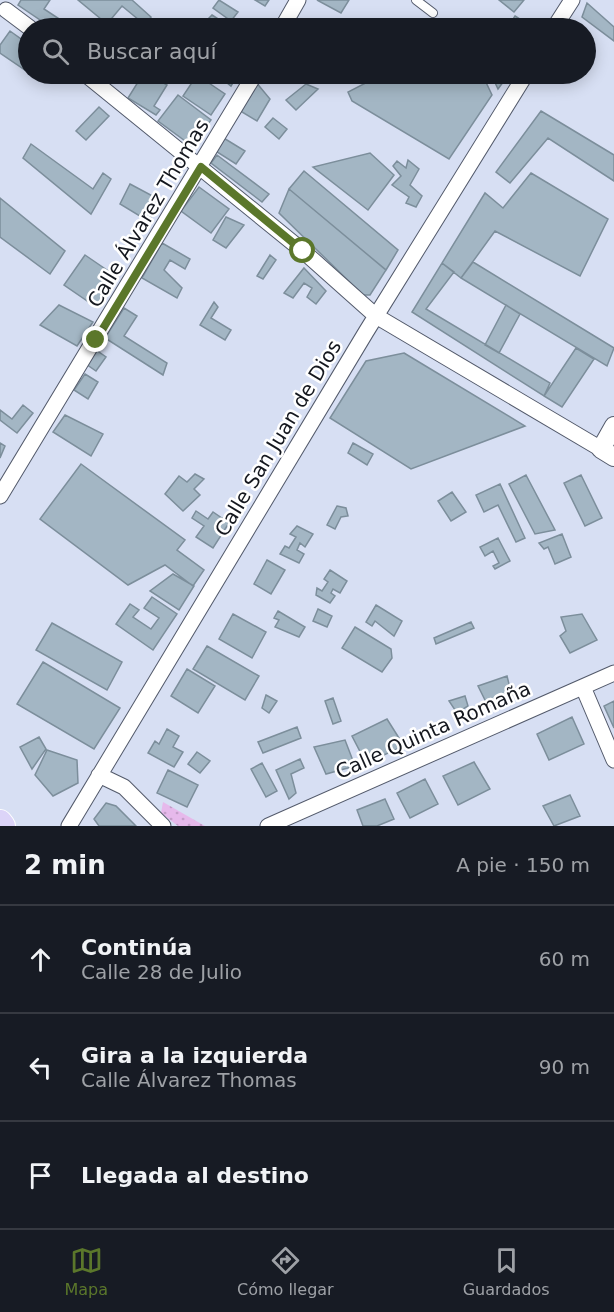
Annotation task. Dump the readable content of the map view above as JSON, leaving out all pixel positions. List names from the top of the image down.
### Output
{
  "streets": {
    "street": ["Calle Álvarez Thomas", "Calle San Juan de Dios", "Calle Quinta Romaña"]
  },
  "page": {
    "search": "Buscar aquí",
    "heading": ["2 min", "A pie · 150 m"],
    "list": [
      ["Continúa", "Calle 28 de Julio", "60 m"],
      ["Gira a la izquierda", "Calle Álvarez Thomas", "90 m"],
      "Llegada al destino"
    ],
    "nav": ["Mapa", "Cómo llegar", "Guardados"]
  }
}
